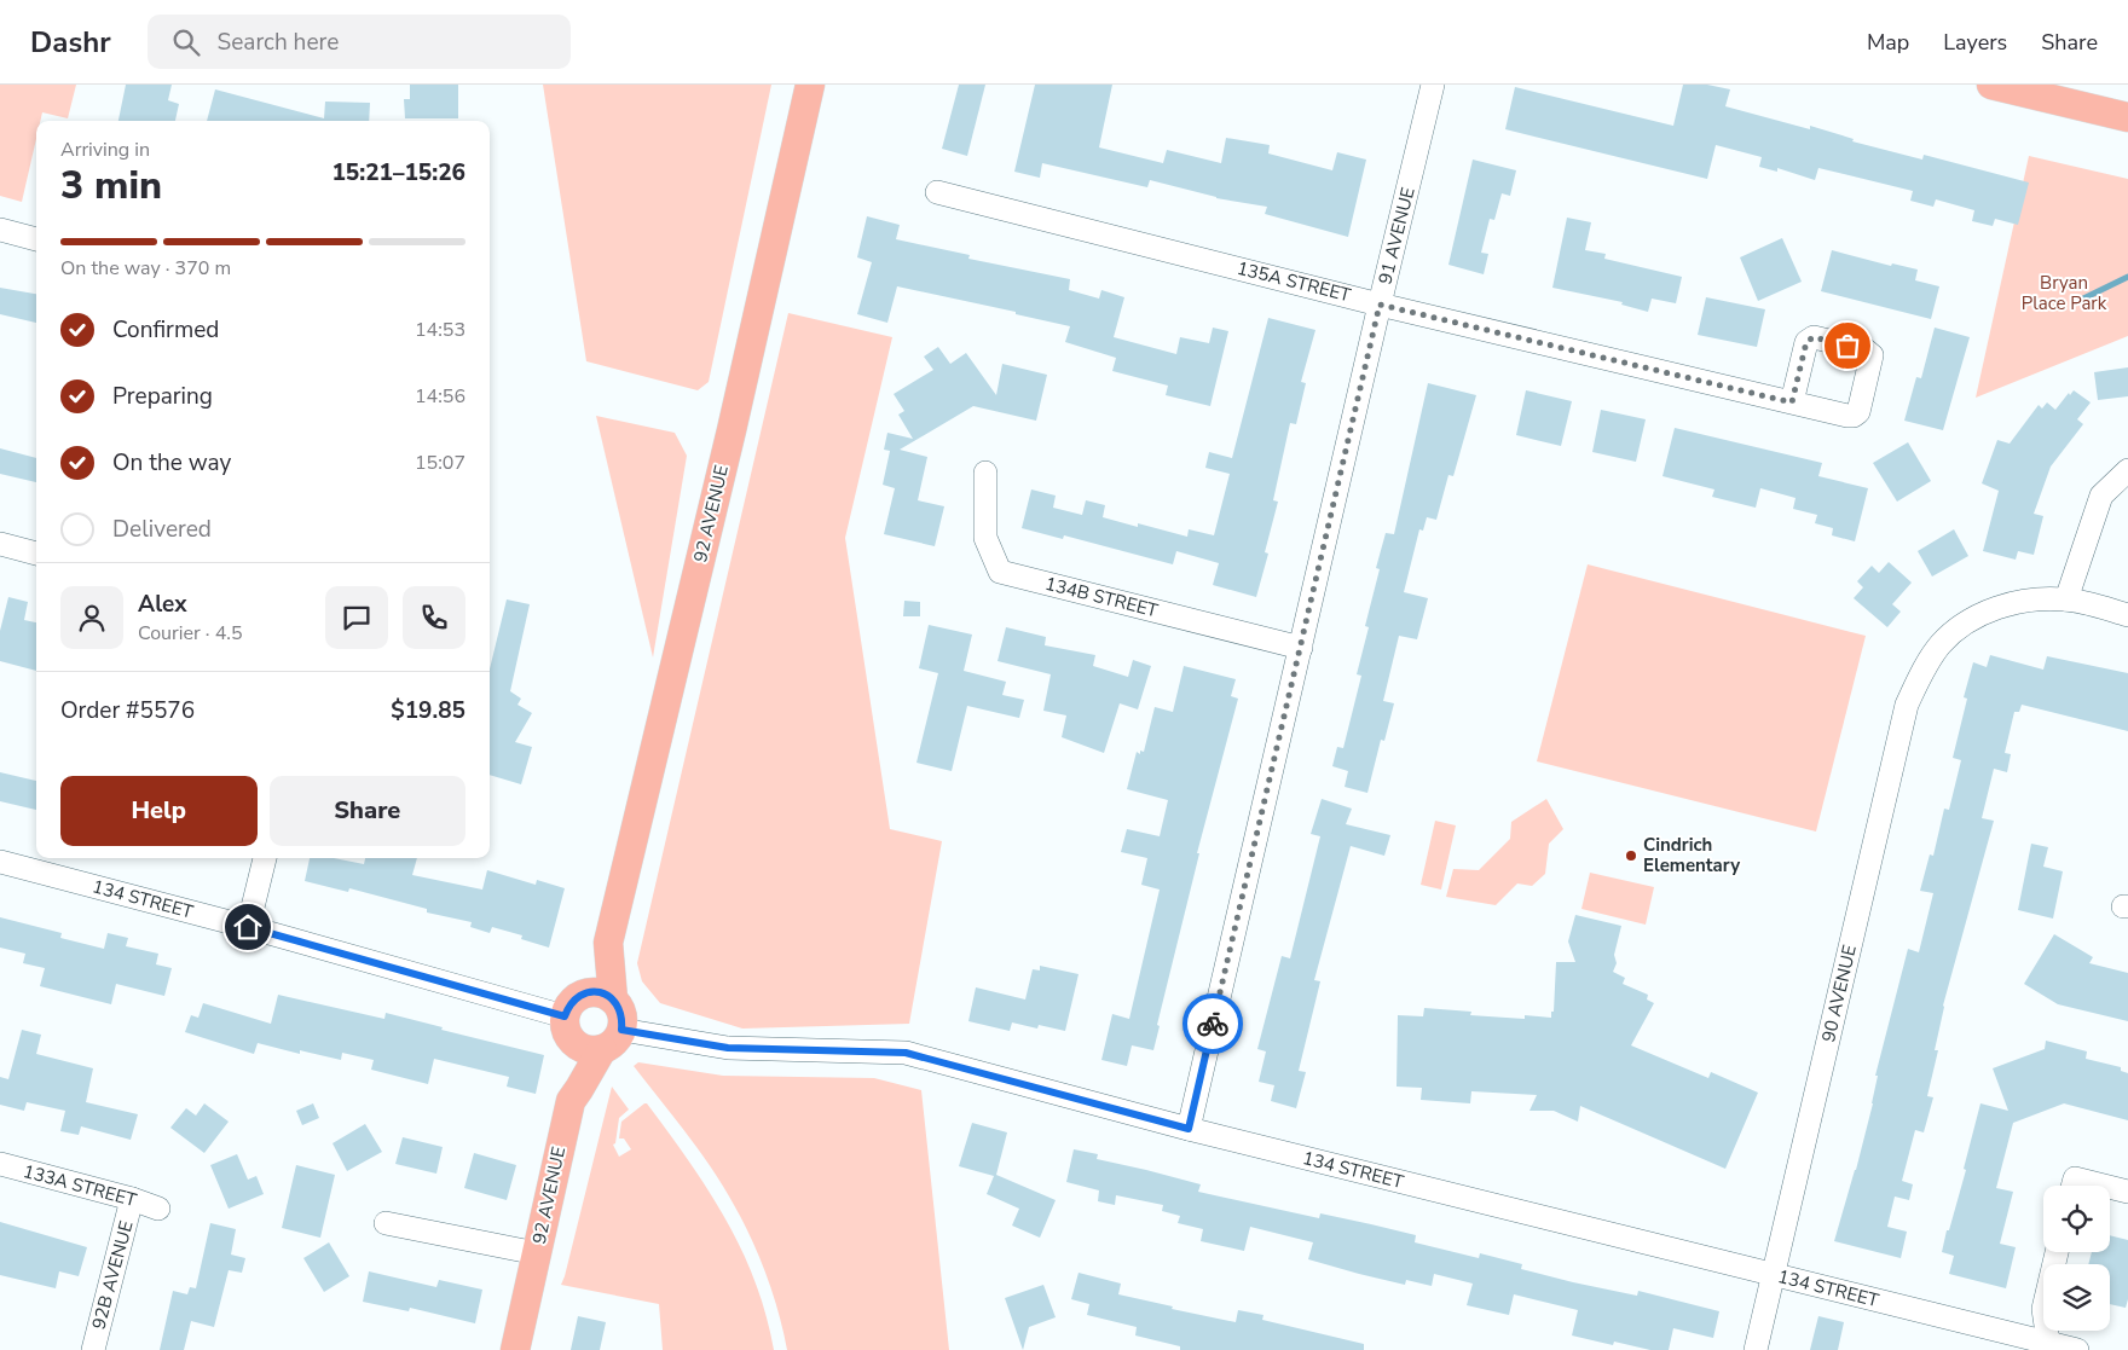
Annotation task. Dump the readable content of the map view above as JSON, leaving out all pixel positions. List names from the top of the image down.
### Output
{
  "streets": {
    "main road": ["92 AVENUE"],
    "street": [
      "91 AVENUE",
      "135A STREET",
      "134B STREET",
      "134 STREET",
      "90 AVENUE",
      "133A STREET",
      "92B AVENUE"
    ]
  },
  "crossings": [
    ["91 AVENUE", "135A STREET"],
    ["91 AVENUE", "134B STREET"],
    ["91 AVENUE", "134 STREET"],
    ["92 AVENUE", "134 STREET"],
    ["134 STREET", "90 AVENUE"],
    ["133A STREET", "92B AVENUE"]
  ],
  "parks": ["Bryan Place Park"],
  "places": ["Cindrich Elementary"],
  "page": {
    "header": "Dashr",
    "search": "Search here",
    "nav": ["Map", "Layers", "Share"],
    "heading": ["3 min", "Arriving in", "15:21–15:26"],
    "panel": [
      "Alex",
      "Courier · 4.5",
      "Order #5576",
      "$19.85"
    ],
    "bar": "On the way · 370 m",
    "list": [
      ["Confirmed", "14:53"],
      ["Preparing", "14:56"],
      ["On the way", "15:07"],
      "Delivered"
    ],
    "buttons": ["Help", "Share"]
  }
}
